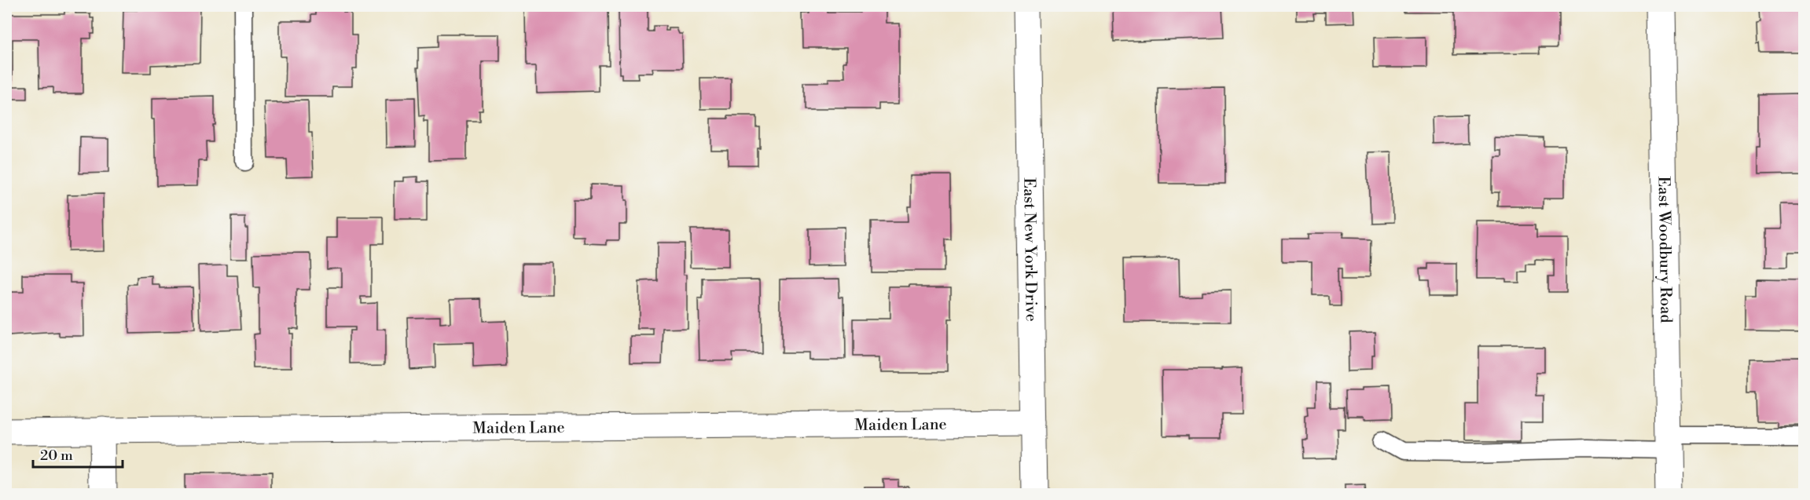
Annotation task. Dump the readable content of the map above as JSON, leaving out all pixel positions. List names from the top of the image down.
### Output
{
  "streets": {
    "street": ["East New York Drive", "East Woodbury Road", "Maiden Lane"]
  },
  "crossings": [
    ["East New York Drive", "Maiden Lane"]
  ],
  "scale_bar": "20 m"
}
